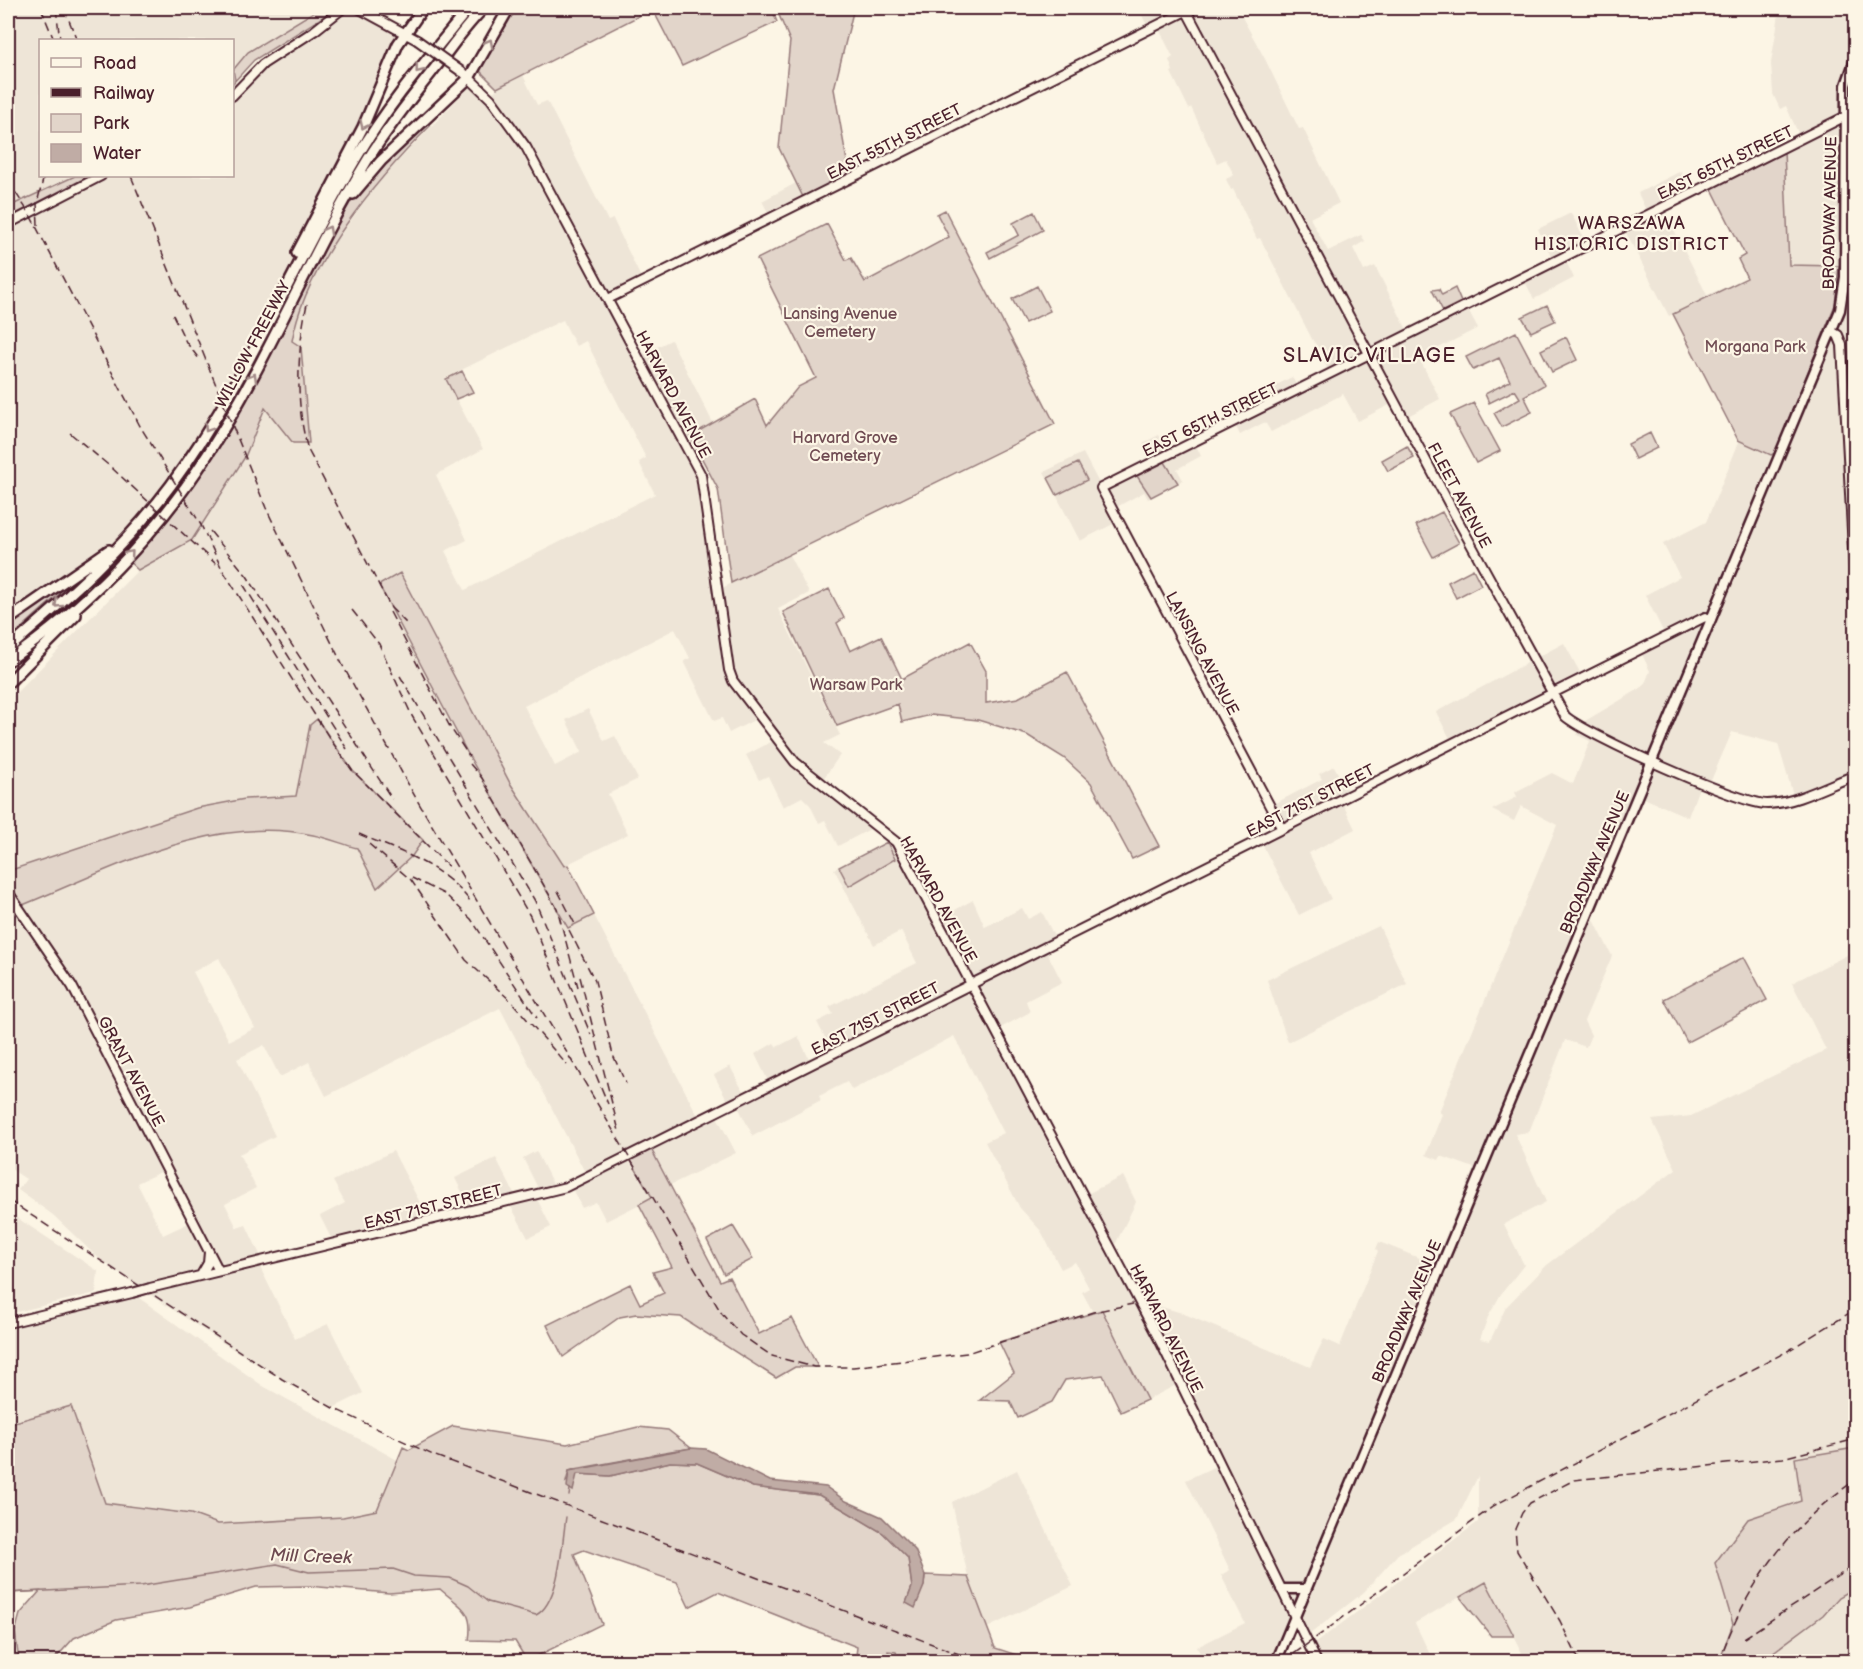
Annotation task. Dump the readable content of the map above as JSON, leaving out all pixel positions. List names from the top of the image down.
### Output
{
  "streets": {
    "highway": ["WILLOW FREEWAY"],
    "main road": ["BROADWAY AVENUE"],
    "street": [
      "EAST 55TH STREET",
      "EAST 65TH STREET",
      "HARVARD AVENUE",
      "FLEET AVENUE",
      "LANSING AVENUE",
      "EAST 71ST STREET",
      "GRANT AVENUE"
    ]
  },
  "crossings": [
    ["EAST 55TH STREET", "HARVARD AVENUE"],
    ["EAST 55TH STREET", "FLEET AVENUE"],
    ["EAST 65TH STREET", "BROADWAY AVENUE"],
    ["EAST 65TH STREET", "FLEET AVENUE"],
    ["EAST 65TH STREET", "LANSING AVENUE"],
    ["BROADWAY AVENUE", "HARVARD AVENUE"],
    ["BROADWAY AVENUE", "FLEET AVENUE"],
    ["BROADWAY AVENUE", "EAST 71ST STREET"],
    ["HARVARD AVENUE", "EAST 71ST STREET"],
    ["FLEET AVENUE", "EAST 71ST STREET"],
    ["LANSING AVENUE", "EAST 71ST STREET"],
    ["EAST 71ST STREET", "GRANT AVENUE"]
  ],
  "districts": ["WARSZAWA HISTORIC DISTRICT", "SLAVIC VILLAGE"],
  "water": ["Mill Creek"],
  "parks": [
    "Lansing Avenue Cemetery",
    "Morgana Park",
    "Harvard Grove Cemetery",
    "Warsaw Park"
  ],
  "legend": [
    "Road",
    "Railway",
    "Park",
    "Water"
  ]
}
